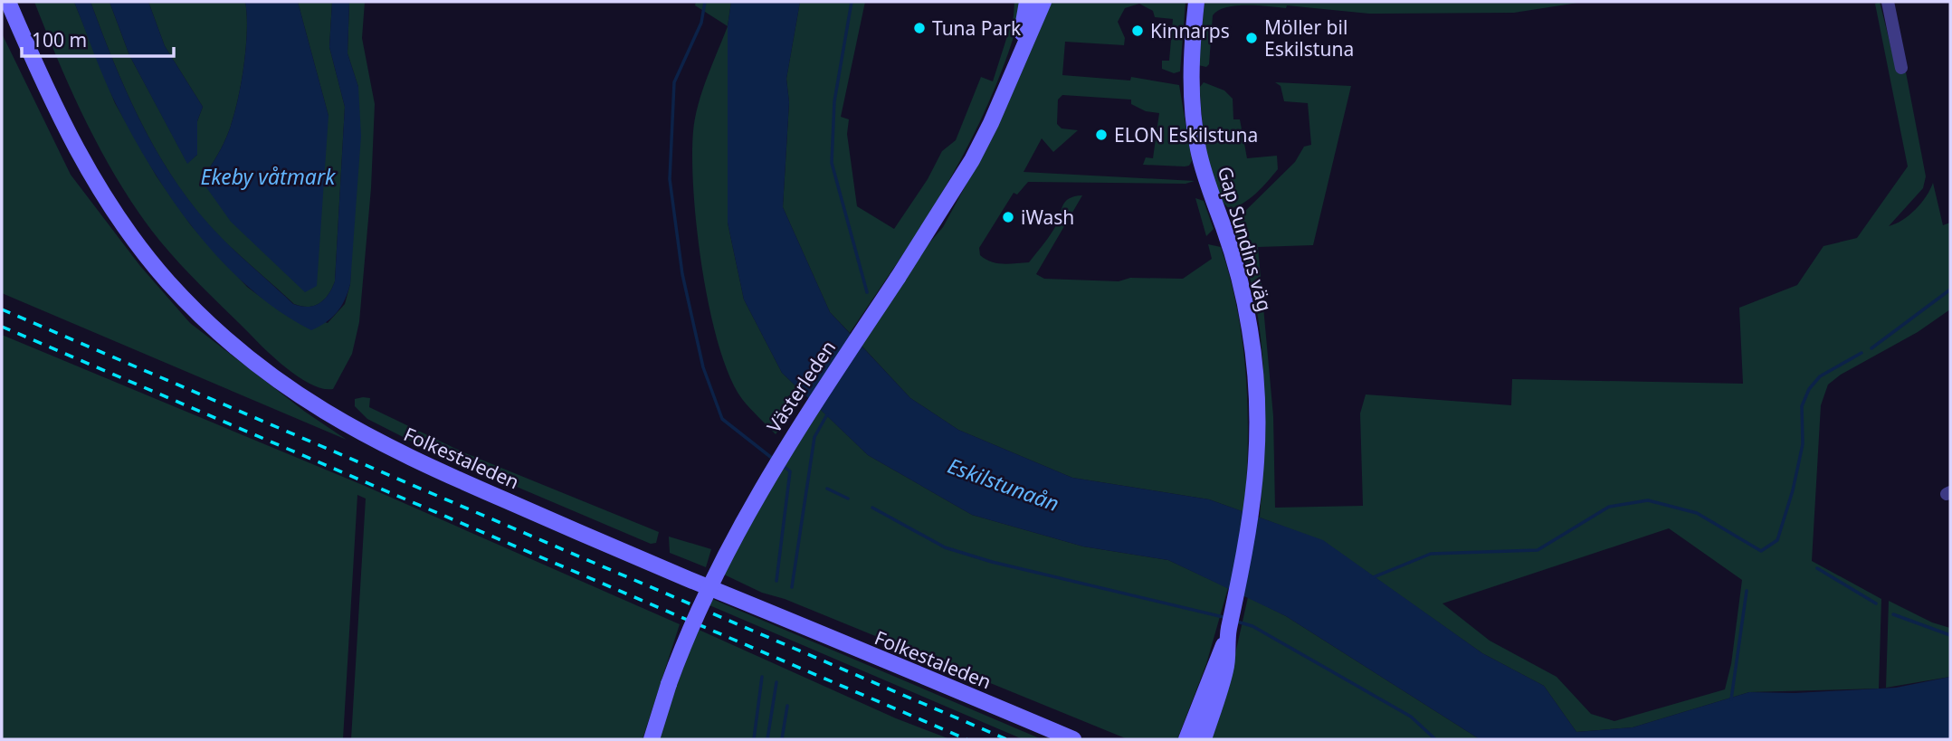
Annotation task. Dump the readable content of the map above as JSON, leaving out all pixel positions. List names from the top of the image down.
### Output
{
  "streets": {
    "main road": ["Gap Sundins väg", "Västerleden", "Folkestaleden"]
  },
  "water": ["Ekeby våtmark", "Eskilstunaån"],
  "places": [
    "Tuna Park",
    "Kinnarps",
    "Möller bil Eskilstuna",
    "ELON Eskilstuna",
    "iWash"
  ],
  "scale_bar": "100 m"
}
